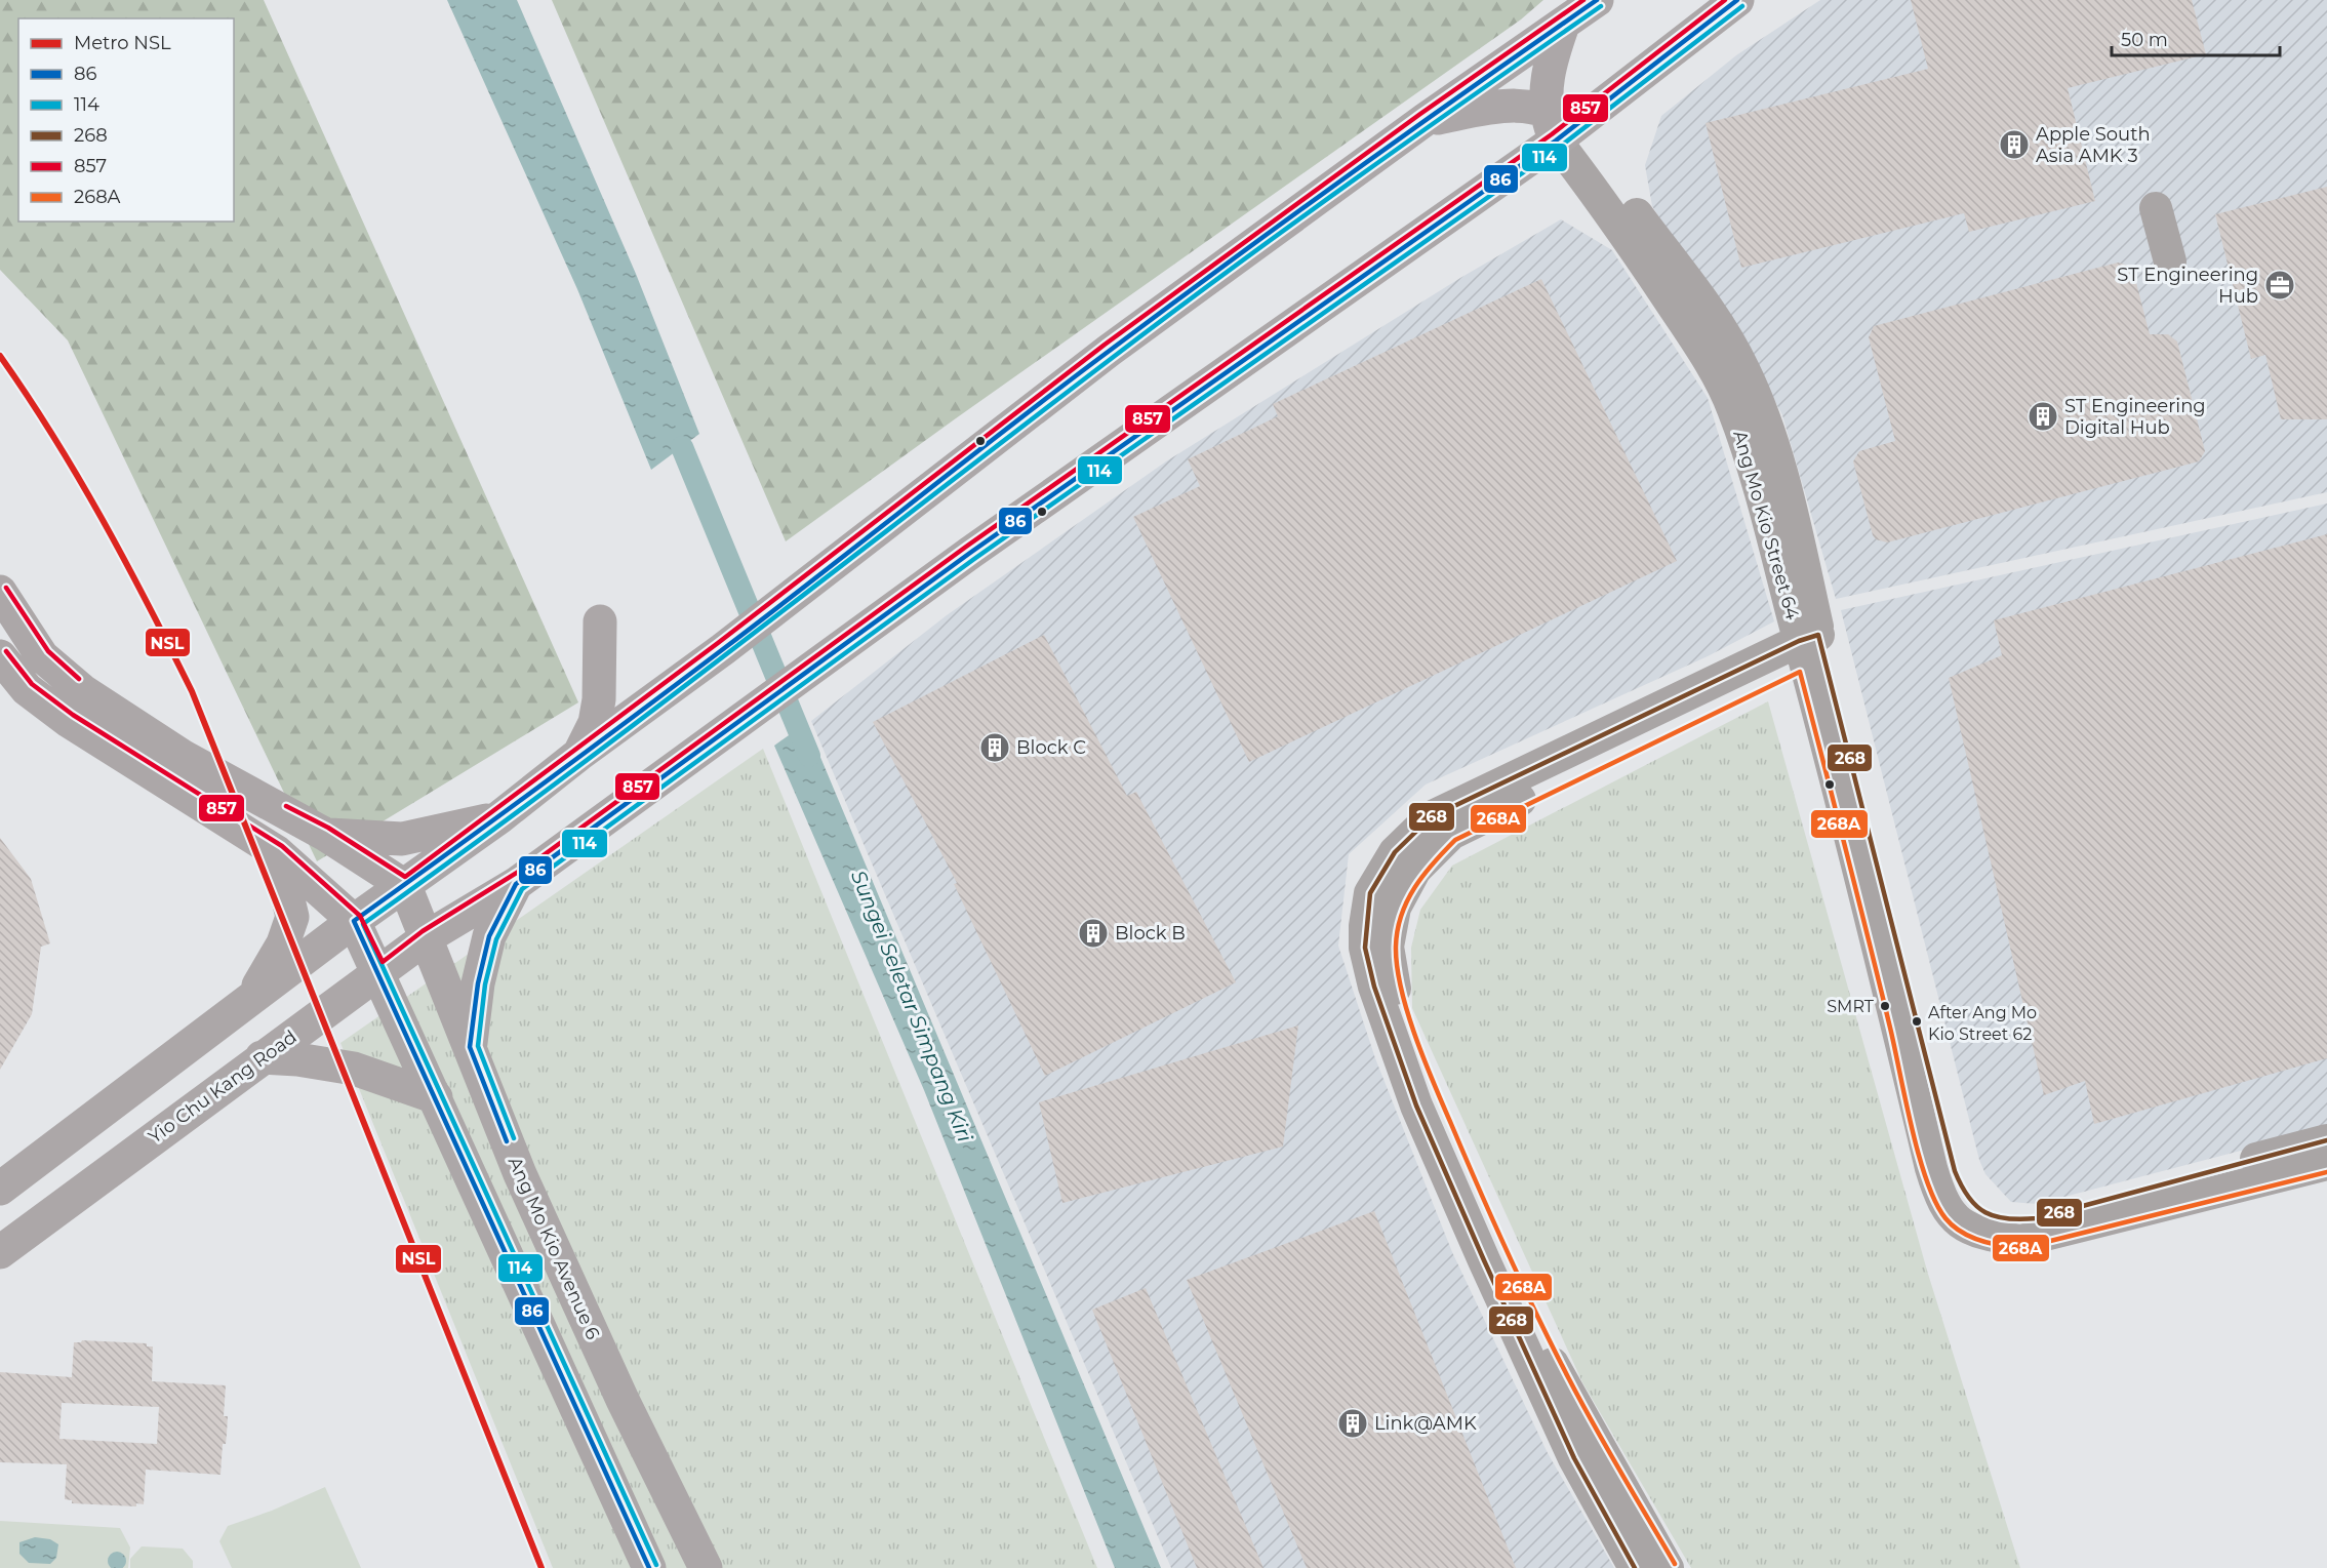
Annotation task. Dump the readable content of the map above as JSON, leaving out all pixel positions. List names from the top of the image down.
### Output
{
  "streets": {
    "main road": ["Yio Chu Kang Road", "Ang Mo Kio Avenue 6"],
    "street": ["Ang Mo Kio Street 64"]
  },
  "crossings": [
    ["Ang Mo Kio Street 64", "Yio Chu Kang Road"],
    ["Yio Chu Kang Road", "Ang Mo Kio Avenue 6"]
  ],
  "water": ["Sungei Seletar Simpang Kiri"],
  "places": {
    "building": [
      "Apple South Asia AMK 3",
      "ST Engineering Digital Hub",
      "Block C",
      "Block B",
      "Link@AMK"
    ],
    "office": ["ST Engineering Hub"],
    "other": ["SMRT", "After Ang Mo Kio Street 62"]
  },
  "lines": [
    "transit line 86",
    "transit line 857",
    "transit line 114",
    "metro line NSL",
    "transit line 268",
    "transit line 268A"
  ],
  "legend": [
    "Metro NSL",
    "86",
    "114",
    "268",
    "857",
    "268A"
  ],
  "scale_bar": "50 m"
}
